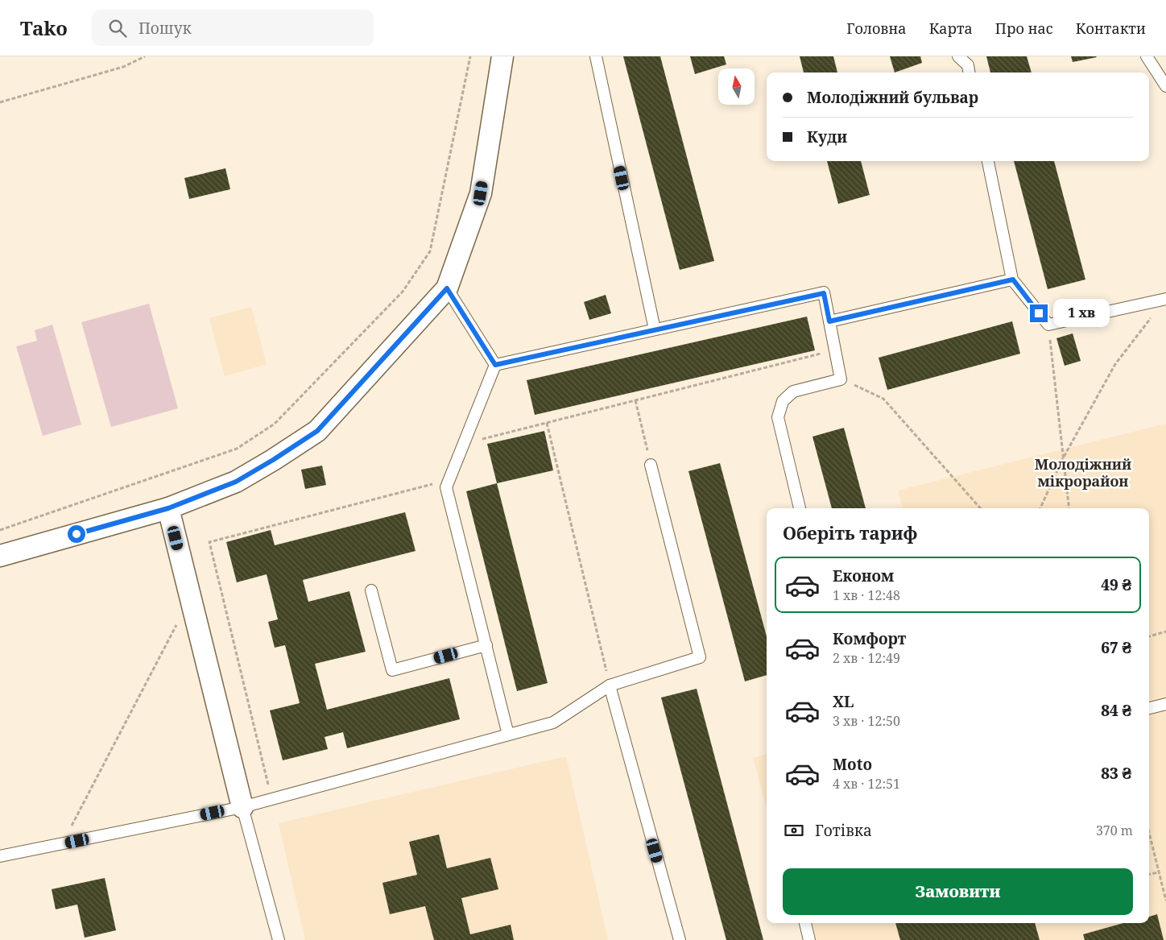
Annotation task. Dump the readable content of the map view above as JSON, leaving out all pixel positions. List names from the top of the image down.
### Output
{
  "districts": ["Молодіжний мікрорайон"],
  "north": "top",
  "page": {
    "header": "Tako",
    "search": "Пошук",
    "nav": [
      "Головна",
      "Карта",
      "Про нас",
      "Контакти"
    ],
    "banner": ["Молодіжний бульвар", "Куди"],
    "bubble": "1 хв",
    "heading": "Оберіть тариф",
    "list": [
      {
        "name": "Економ",
        "note": "1 хв · 12:48",
        "value": "49 ₴"
      },
      {
        "name": "Комфорт",
        "note": "2 хв · 12:49",
        "value": "67 ₴"
      },
      {
        "name": "XL",
        "note": "3 хв · 12:50",
        "value": "84 ₴"
      },
      {
        "name": "Moto",
        "note": "4 хв · 12:51",
        "value": "83 ₴"
      }
    ],
    "pay": ["Готівка", "370 m"],
    "buttons": "Замовити"
  }
}
